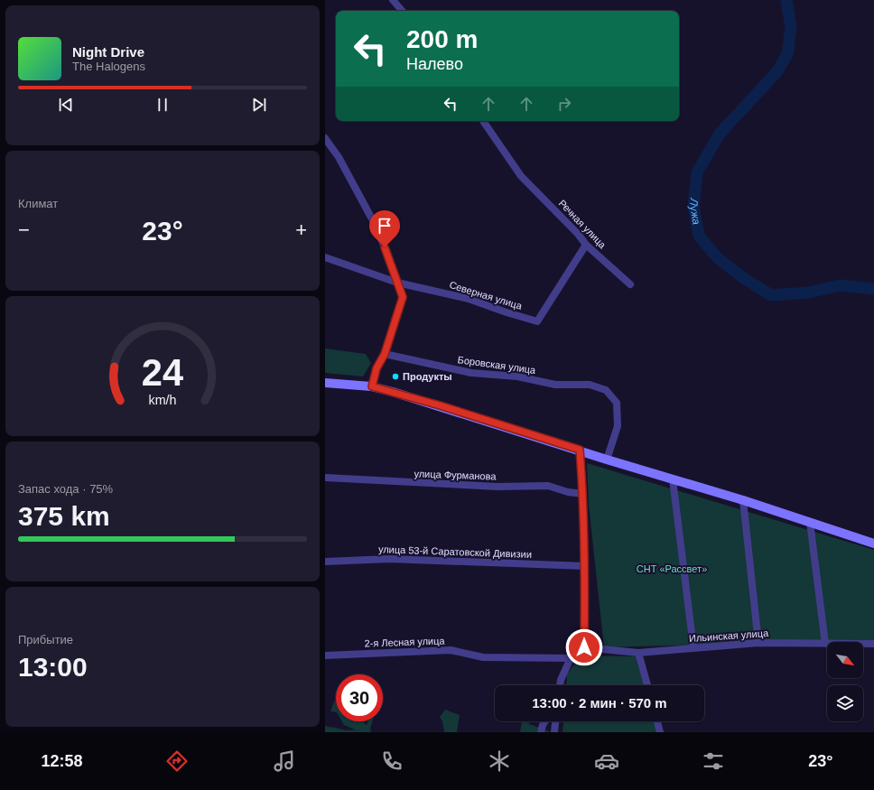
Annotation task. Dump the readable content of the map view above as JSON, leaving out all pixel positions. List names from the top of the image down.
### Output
{
  "streets": {
    "street": [
      "Речная улица",
      "Северная улица",
      "Боровская улица",
      "улица Фурманова",
      "улица 53-й Саратовской Дивизии",
      "Ильинская улица",
      "2-я Лесная улица"
    ]
  },
  "crossings": [
    ["Речная улица", "Северная улица"]
  ],
  "water": ["Лужа"],
  "parks": ["СНТ «Рассвет»"],
  "places": ["Продукты"],
  "north": "bottom right",
  "page": {
    "turn": ["200 m", "Налево"],
    "song": ["Night Drive", "The Halogens"],
    "tile": [
      "Климат",
      ["Запас хода · 75%", "375 km"],
      ["Прибытие", "13:00"]
    ],
    "heat": ["−", "23°", "+"],
    "limit": "30",
    "trip": "13:00 · 2 мин · 570 m",
    "tabs": ["12:58", "23°"],
    "gauge": ["24", "km/h"]
  }
}
